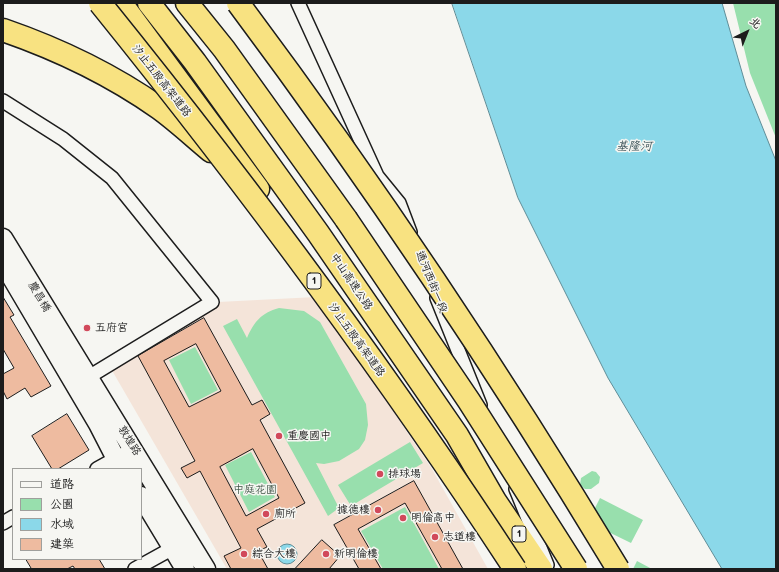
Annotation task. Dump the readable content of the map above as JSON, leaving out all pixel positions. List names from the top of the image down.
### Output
{
  "streets": {
    "highway": ["汐止五股高架道路", "1", "中山高速公路"],
    "street": ["通河西街一段", "慶昌橋", "敦煌路"]
  },
  "crossings": [
    ["1", "中山高速公路"],
    ["慶昌橋", "敦煌路"]
  ],
  "water": ["基隆河"],
  "parks": ["中庭花園"],
  "places": [
    "五府宮",
    "重慶國中",
    "排球場",
    "據德樓",
    "廁所",
    "明倫高中",
    "志道樓",
    "綜合大樓",
    "新明倫樓"
  ],
  "legend": [
    "道路",
    "公園",
    "水域",
    "建築"
  ],
  "north": "top right"
}
